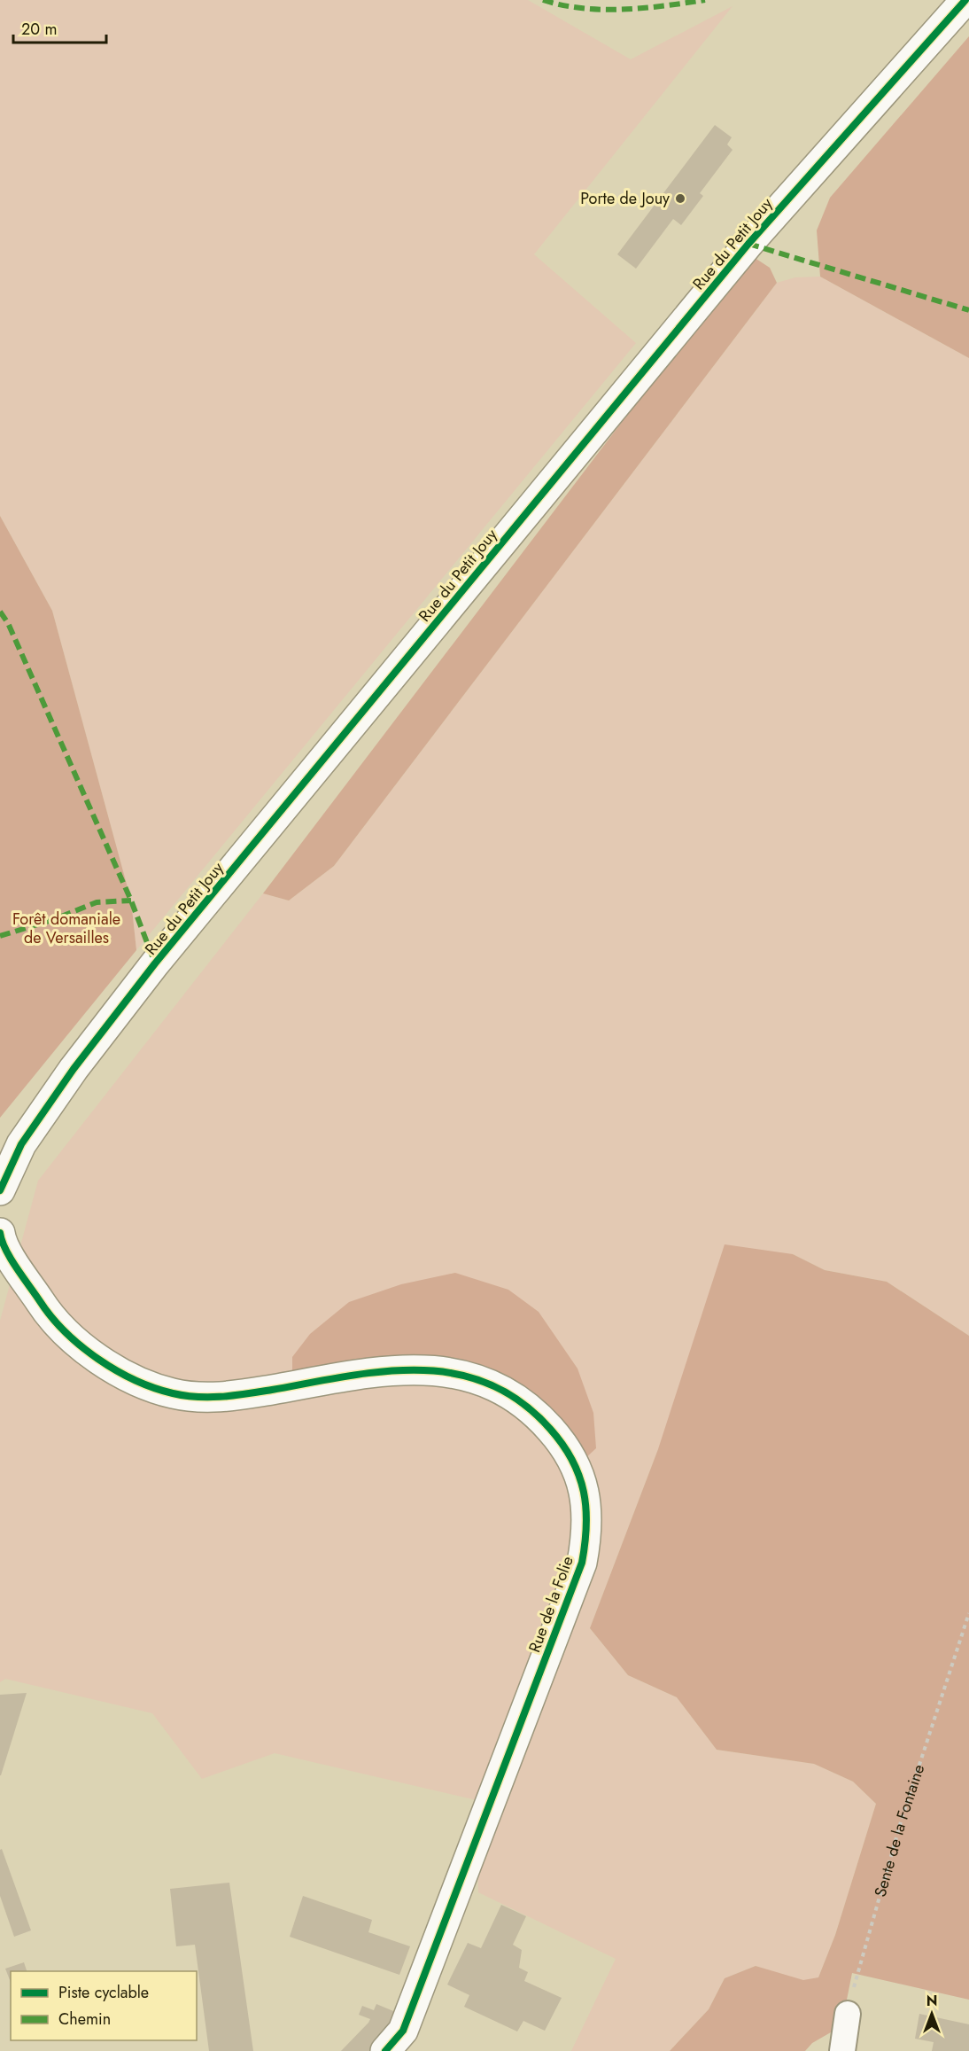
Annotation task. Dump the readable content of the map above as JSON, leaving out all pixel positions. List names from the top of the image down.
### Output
{
  "streets": {
    "street": ["Rue du Petit Jouy", "Rue de la Folie"],
    "path": ["Sente de la Fontaine"]
  },
  "parks": ["Forêt domaniale de Versailles"],
  "places": ["Porte de Jouy"],
  "legend": ["Piste cyclable", "Chemin"],
  "scale_bar": "20 m",
  "north": "top"
}
